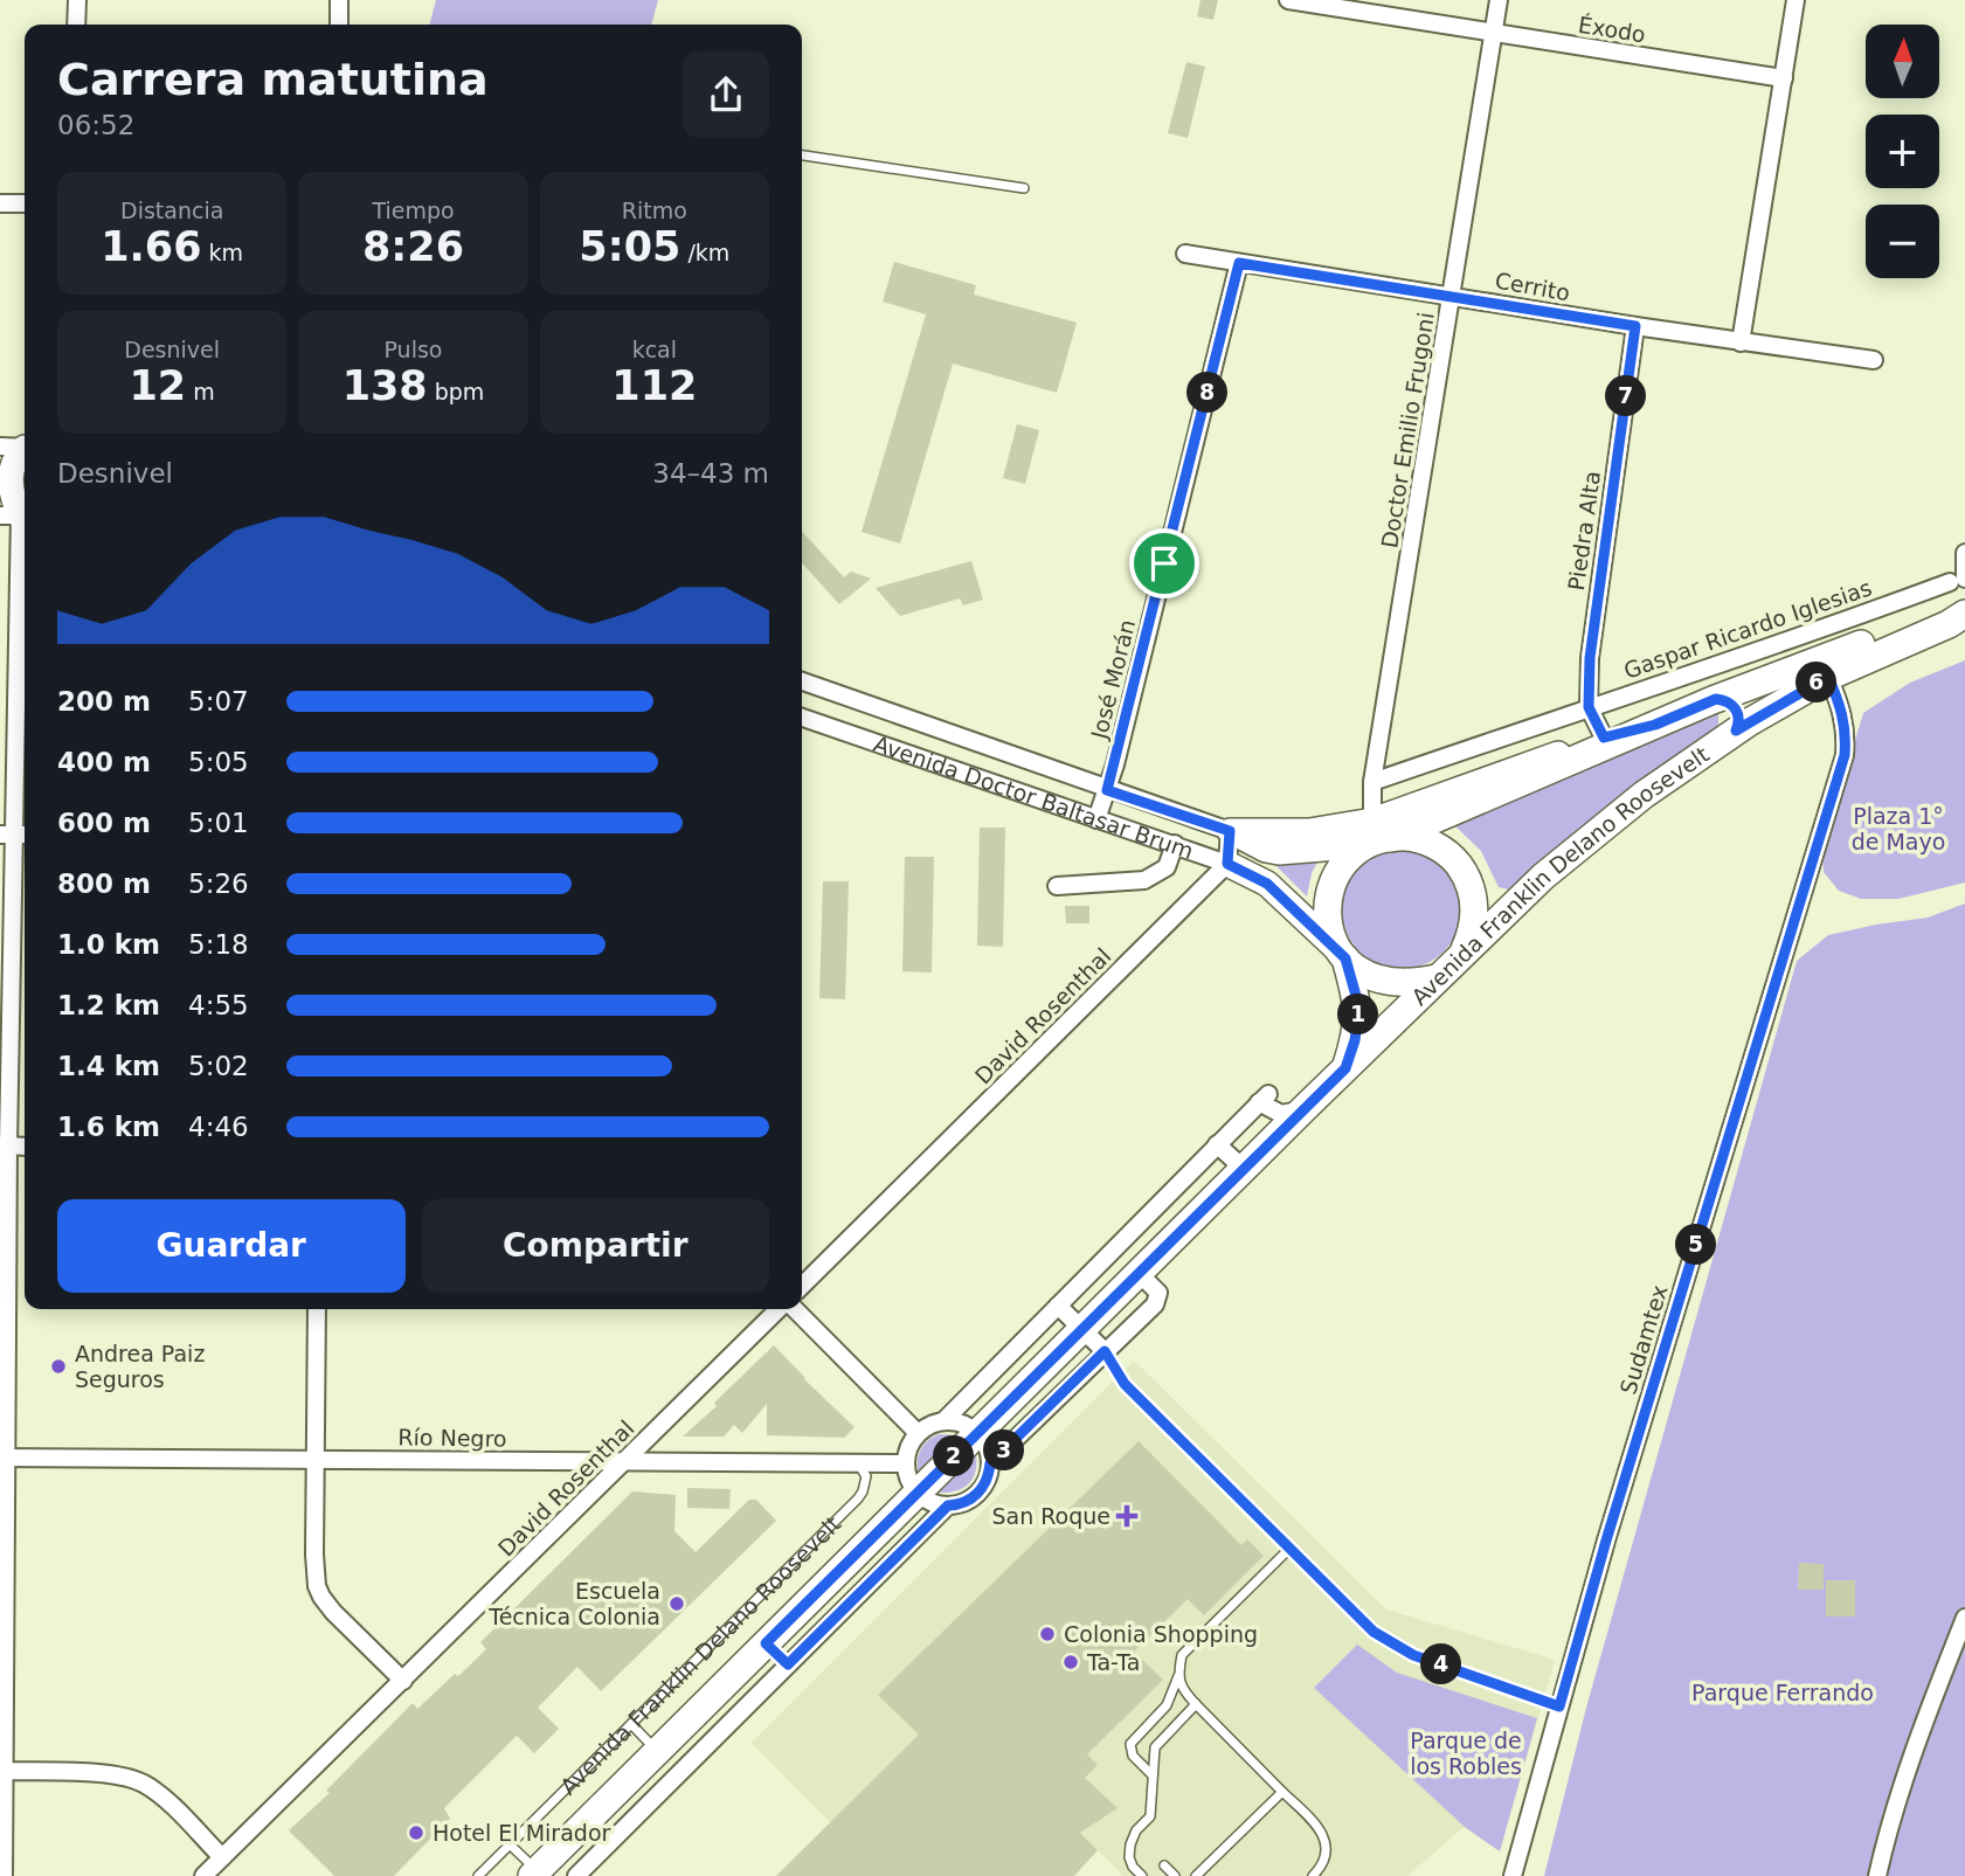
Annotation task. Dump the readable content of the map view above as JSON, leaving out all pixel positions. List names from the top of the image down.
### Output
{
  "streets": {
    "main road": ["Avenida Doctor Baltasar Brum", "Avenida Franklin Delano Roosevelt"],
    "street": [
      "Éxodo",
      "Cerrito",
      "Doctor Emilio Frugoni",
      "Piedra Alta",
      "Gaspar Ricardo Iglesias",
      "José Morán",
      "David Rosenthal",
      "Sudamtex",
      "Río Negro"
    ]
  },
  "crossings": [
    ["Éxodo", "Doctor Emilio Frugoni"],
    ["Cerrito", "Doctor Emilio Frugoni"],
    ["Cerrito", "Piedra Alta"],
    ["Cerrito", "José Morán"],
    ["Doctor Emilio Frugoni", "Gaspar Ricardo Iglesias"],
    ["Doctor Emilio Frugoni", "Avenida Doctor Baltasar Brum"],
    ["Doctor Emilio Frugoni", "Avenida Franklin Delano Roosevelt"],
    ["Piedra Alta", "Gaspar Ricardo Iglesias"],
    ["Piedra Alta", "Avenida Doctor Baltasar Brum"],
    ["Gaspar Ricardo Iglesias", "Avenida Doctor Baltasar Brum"],
    ["Gaspar Ricardo Iglesias", "Avenida Franklin Delano Roosevelt"],
    ["Gaspar Ricardo Iglesias", "Sudamtex"],
    ["José Morán", "Avenida Doctor Baltasar Brum"],
    ["Avenida Doctor Baltasar Brum", "Avenida Franklin Delano Roosevelt"],
    ["Avenida Doctor Baltasar Brum", "David Rosenthal"],
    ["Avenida Doctor Baltasar Brum", "Sudamtex"],
    ["Avenida Franklin Delano Roosevelt", "Sudamtex"],
    ["Avenida Franklin Delano Roosevelt", "Río Negro"],
    ["David Rosenthal", "Río Negro"]
  ],
  "parks": ["Plaza 1° de Mayo", "Parque Ferrando", "Parque de los Robles"],
  "places": {
    "other": [
      "Andrea Paiz Seguros",
      "Escuela Técnica Colonia",
      "Colonia Shopping",
      "Ta-Ta",
      "Hotel El Mirador"
    ],
    "health": ["San Roque"]
  },
  "north": "top",
  "page": {
    "map_buttons": ["+", "−"],
    "heading": ["Carrera matutina", "06:52"],
    "stats": [
      ["Distancia", "1.66 km"],
      ["Tiempo", "8:26"],
      ["Ritmo", "5:05 /km"],
      ["Desnivel", "12 m"],
      ["Pulso", "138 bpm"],
      ["kcal", "112"]
    ],
    "pins": [
      "8",
      "7",
      "6",
      "1",
      "5",
      "3",
      "2",
      "4"
    ],
    "chart": ["Desnivel", "34–43 m"],
    "list": [
      {
        "name": "200 m",
        "note": "5:07"
      },
      {
        "name": "400 m",
        "note": "5:05"
      },
      {
        "name": "600 m",
        "note": "5:01"
      },
      {
        "name": "800 m",
        "note": "5:26"
      },
      {
        "name": "1.0 km",
        "note": "5:18"
      },
      {
        "name": "1.2 km",
        "note": "4:55"
      },
      {
        "name": "1.4 km",
        "note": "5:02"
      },
      {
        "name": "1.6 km",
        "note": "4:46"
      }
    ],
    "buttons": ["Guardar", "Compartir"]
  }
}
